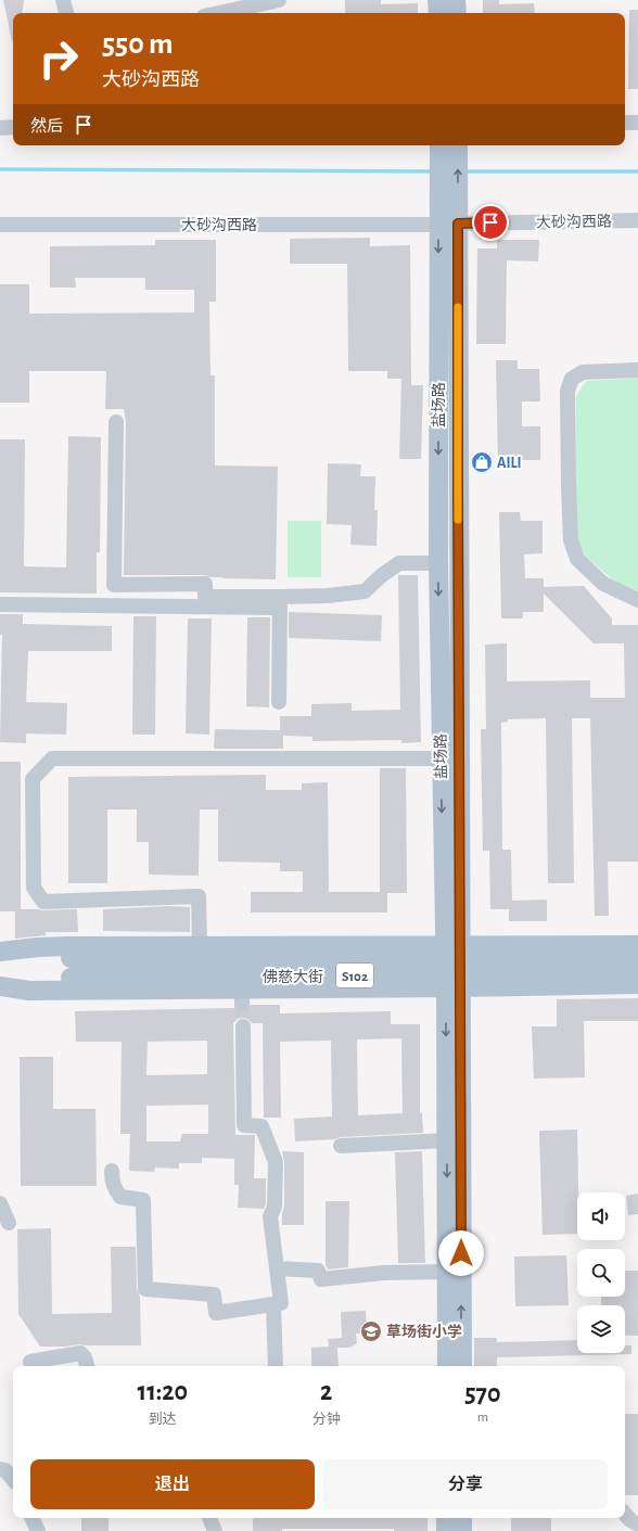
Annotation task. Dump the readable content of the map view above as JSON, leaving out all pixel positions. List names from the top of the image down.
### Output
{
  "streets": {
    "main road": ["盐场路", "S102", "佛慈大街"],
    "street": ["大砂沟西路"]
  },
  "crossings": [
    ["大砂沟西路", "盐场路"]
  ],
  "places": {
    "shop": ["AILI"],
    "school or university": ["草场街小学"]
  },
  "page": {
    "turn": ["550 m", "大砂沟西路"],
    "then": "然后",
    "eta": [
      "11:20",
      "到达",
      "2",
      "分钟",
      "570",
      "m"
    ],
    "buttons": ["退出", "分享"]
  }
}
